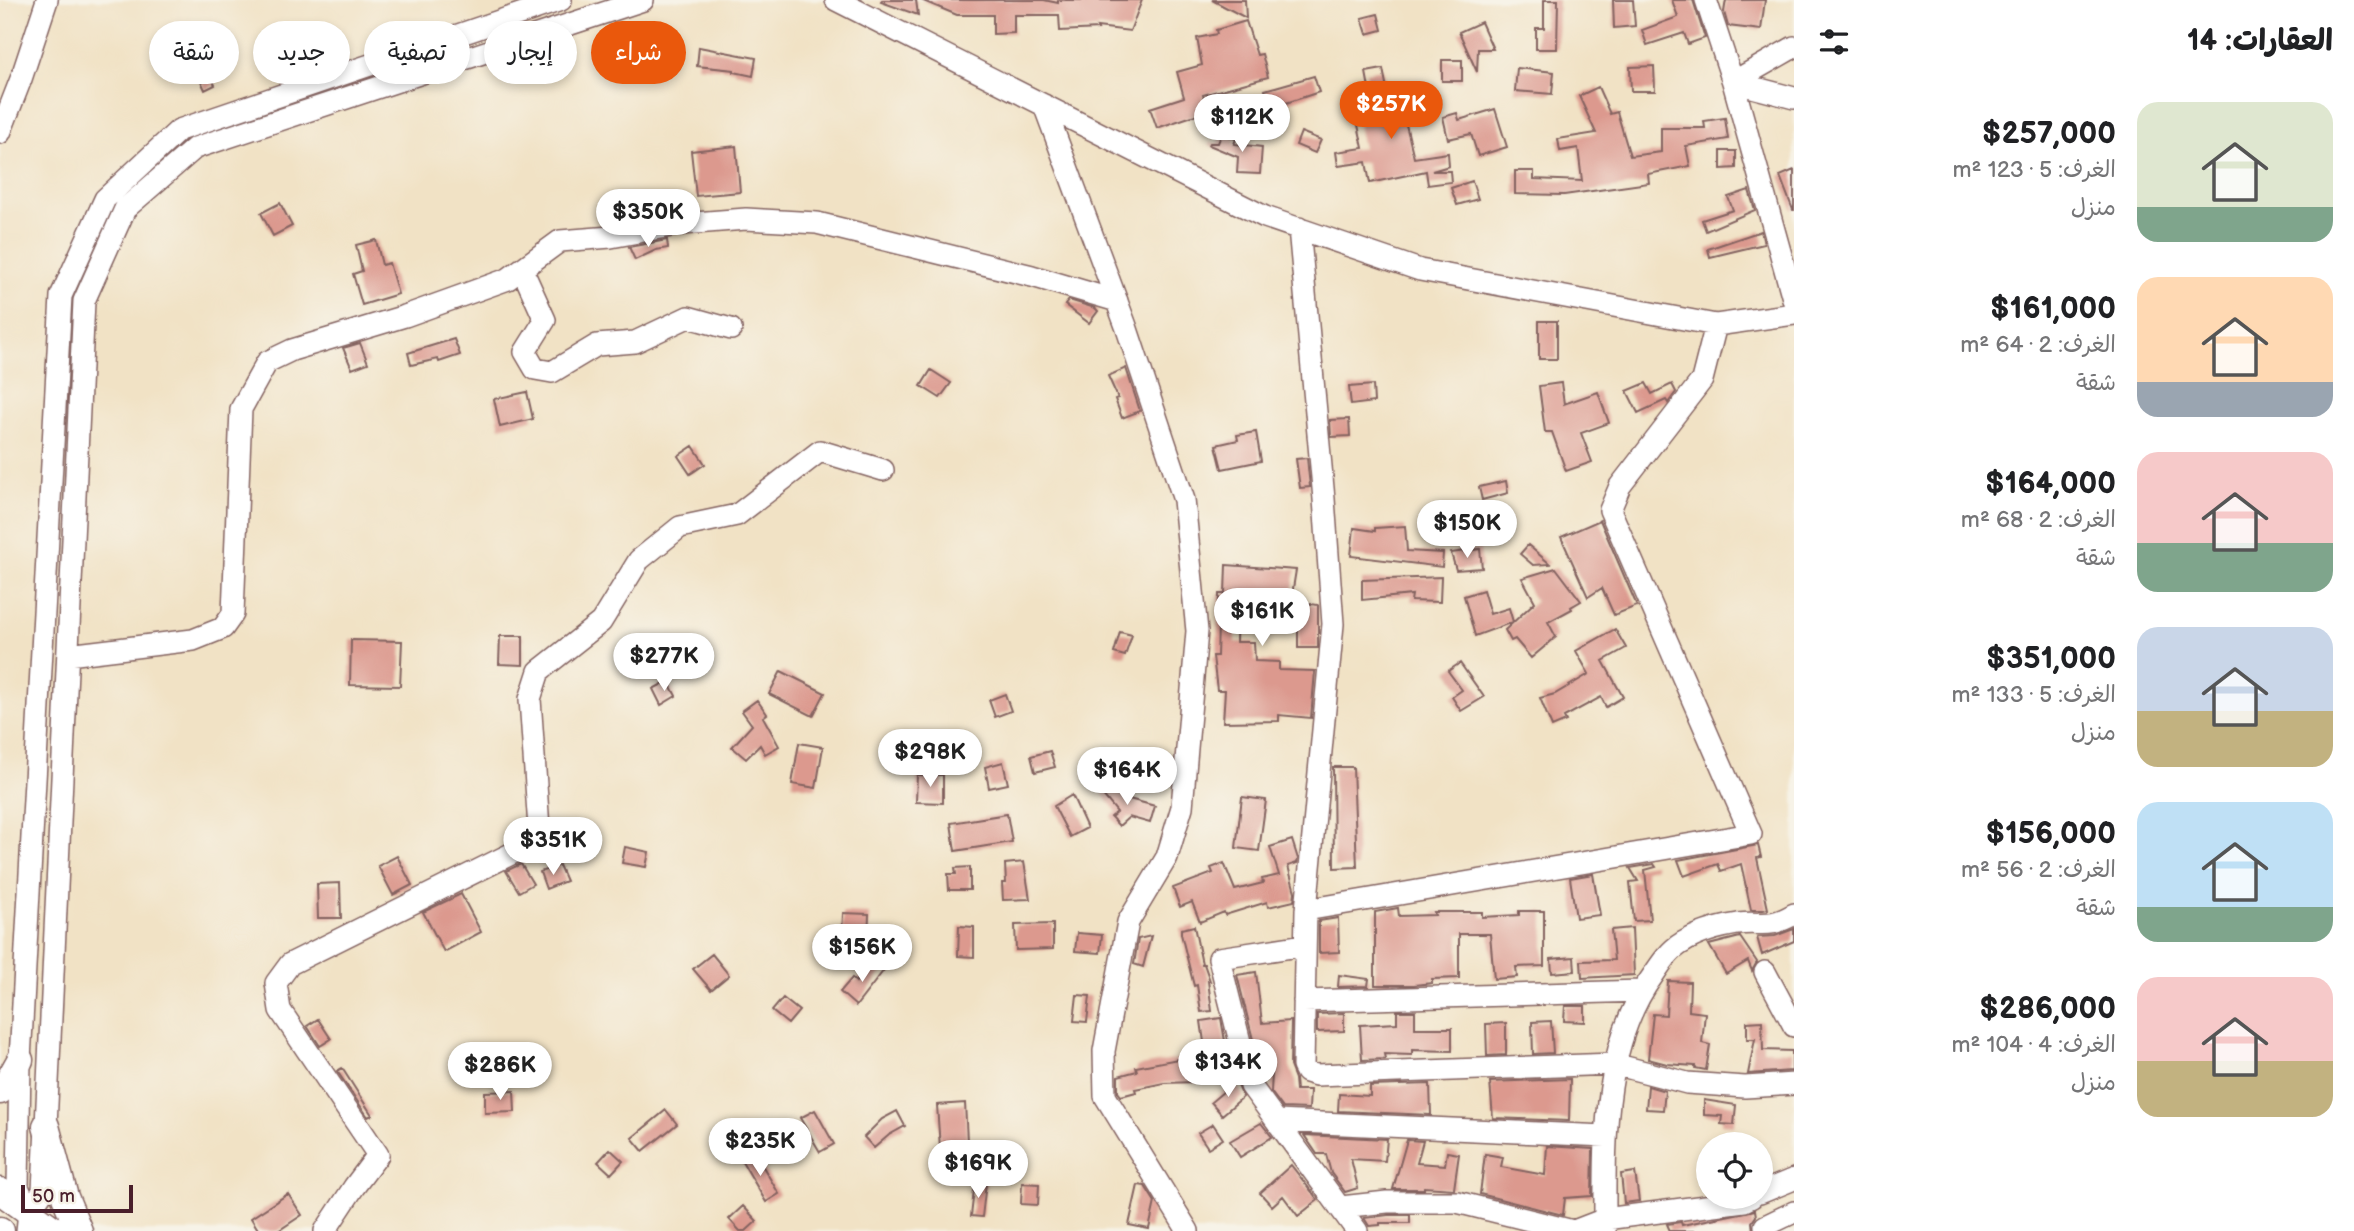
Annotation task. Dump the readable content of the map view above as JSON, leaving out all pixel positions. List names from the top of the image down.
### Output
{
  "scale_bar": "50 m",
  "page": {
    "heading": "العقارات: 14",
    "chip": [
      "شراء",
      "إيجار",
      "تصفية",
      "جديد",
      "شقة"
    ],
    "price": [
      "$257K",
      "$112K",
      "$350K",
      "$150K",
      "$161K",
      "$277K",
      "$298K",
      "$164K",
      "$351K",
      "$156K",
      "$134K",
      "$286K",
      "$235K",
      "$169K"
    ],
    "list": [
      {
        "name": "$257,000",
        "note": "الغرف: 5 · 123 m² · منزل"
      },
      {
        "name": "$161,000",
        "note": "الغرف: 2 · 64 m² · شقة"
      },
      {
        "name": "$164,000",
        "note": "الغرف: 2 · 68 m² · شقة"
      },
      {
        "name": "$351,000",
        "note": "الغرف: 5 · 133 m² · منزل"
      },
      {
        "name": "$156,000",
        "note": "الغرف: 2 · 56 m² · شقة"
      },
      {
        "name": "$286,000",
        "note": "الغرف: 4 · 104 m² · منزل"
      }
    ],
    "scale": "50 m"
  }
}
